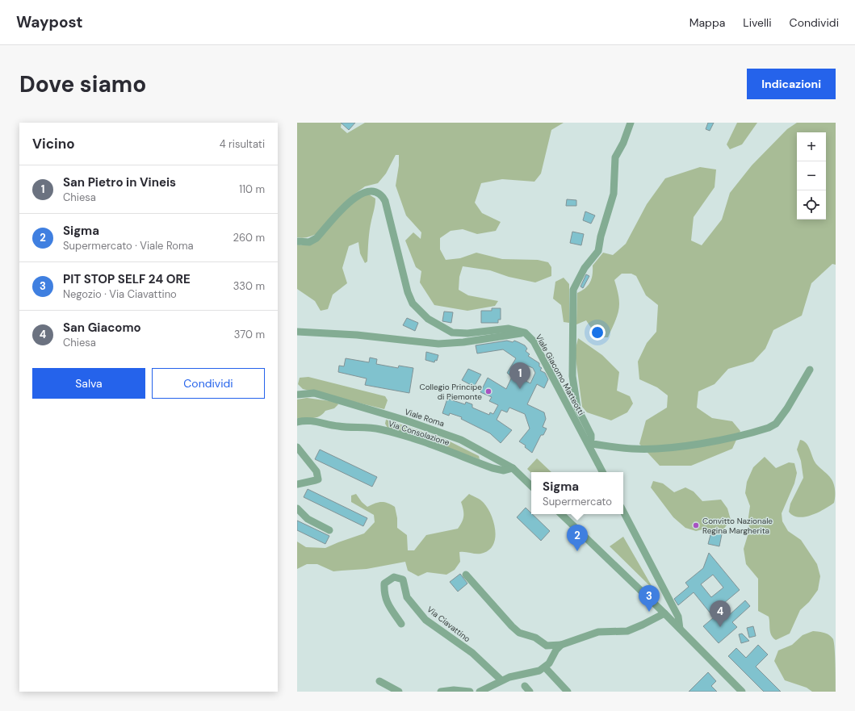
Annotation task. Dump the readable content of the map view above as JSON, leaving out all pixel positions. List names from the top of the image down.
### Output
{
  "streets": {
    "street": [
      "Viale Giacomo Matteotti",
      "Viale Roma",
      "Via Consolazione",
      "Via Ciavattino"
    ]
  },
  "crossings": [
    ["Viale Roma", "Via Consolazione"]
  ],
  "places": ["Collegio Principe di Piemonte", "Convitto Nazionale Regina Margherita"],
  "page": {
    "header": "Waypost",
    "nav": ["Mappa", "Livelli", "Condividi"],
    "buttons": [
      "Indicazioni",
      ["Salva", "Condividi"]
    ],
    "title": "Dove siamo",
    "heading": ["Vicino", "4 risultati"],
    "map_buttons": ["+", "−"],
    "list": [
      {
        "mark": "1",
        "name": "San Pietro in Vineis",
        "note": "Chiesa",
        "value": "110 m"
      },
      {
        "mark": "2",
        "name": "Sigma",
        "note": "Supermercato · Viale Roma",
        "value": "260 m"
      },
      {
        "mark": "3",
        "name": "PIT STOP SELF 24 ORE",
        "note": "Negozio · Via Ciavattino",
        "value": "330 m"
      },
      {
        "mark": "4",
        "name": "San Giacomo",
        "note": "Chiesa",
        "value": "370 m"
      }
    ],
    "pins": [
      "1",
      "2",
      "3",
      "4"
    ],
    "popup": ["Sigma", "Supermercato"]
  }
}
